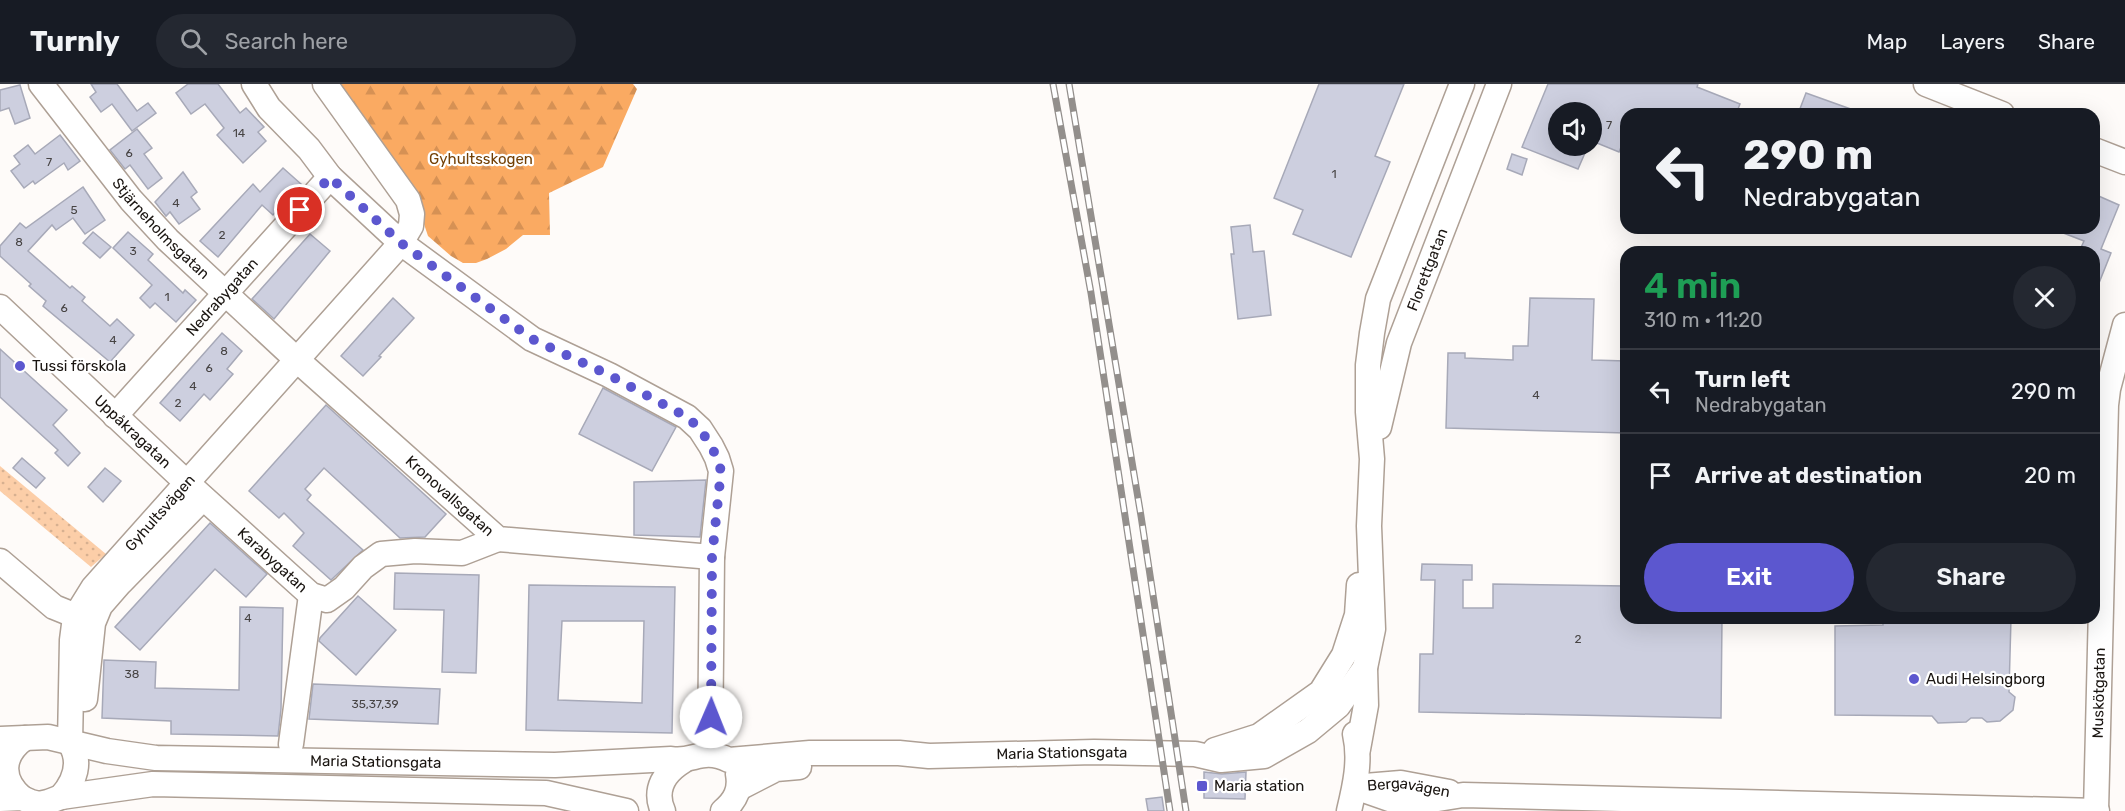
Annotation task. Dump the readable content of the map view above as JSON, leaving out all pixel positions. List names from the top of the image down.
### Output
{
  "streets": {
    "street": [
      "Stjärneholmsgatan",
      "Florettgatan",
      "Nedrabygatan",
      "Uppåkragatan",
      "Kronovallsgatan",
      "Gyhultsvägen",
      "Karabygatan",
      "Muskötgatan",
      "Maria Stationsgata",
      "Bergavägen"
    ]
  },
  "crossings": [
    ["Stjärneholmsgatan", "Nedrabygatan"],
    ["Stjärneholmsgatan", "Kronovallsgatan"],
    ["Stjärneholmsgatan", "Gyhultsvägen"],
    ["Florettgatan", "Maria Stationsgata"],
    ["Florettgatan", "Bergavägen"],
    ["Nedrabygatan", "Uppåkragatan"],
    ["Uppåkragatan", "Gyhultsvägen"],
    ["Uppåkragatan", "Karabygatan"],
    ["Kronovallsgatan", "Gyhultsvägen"],
    ["Kronovallsgatan", "Karabygatan"],
    ["Gyhultsvägen", "Karabygatan"],
    ["Gyhultsvägen", "Maria Stationsgata"],
    ["Muskötgatan", "Bergavägen"]
  ],
  "parks": ["Gyhultsskogen"],
  "places": {
    "other": ["Tussi förskola", "Audi Helsingborg"],
    "transit": ["Maria station"]
  },
  "house_numbers": [
    "7",
    "14",
    "6",
    "7",
    "1",
    "4",
    "5",
    "2",
    "8",
    "3",
    "1",
    "6",
    "4",
    "8",
    "6",
    "4",
    "4",
    "2",
    "4",
    "2",
    "38",
    "35,37,39"
  ],
  "page": {
    "header": "Turnly",
    "search": "Search here",
    "nav": ["Map", "Layers", "Share"],
    "turn": ["290 m", "Nedrabygatan"],
    "heading": ["4 min", "310 m · 11:20"],
    "list": [
      {
        "name": "Turn left",
        "note": "Nedrabygatan",
        "value": "290 m"
      },
      {
        "name": "Arrive at destination",
        "value": "20 m"
      }
    ],
    "buttons": ["Exit", "Share"]
  }
}
